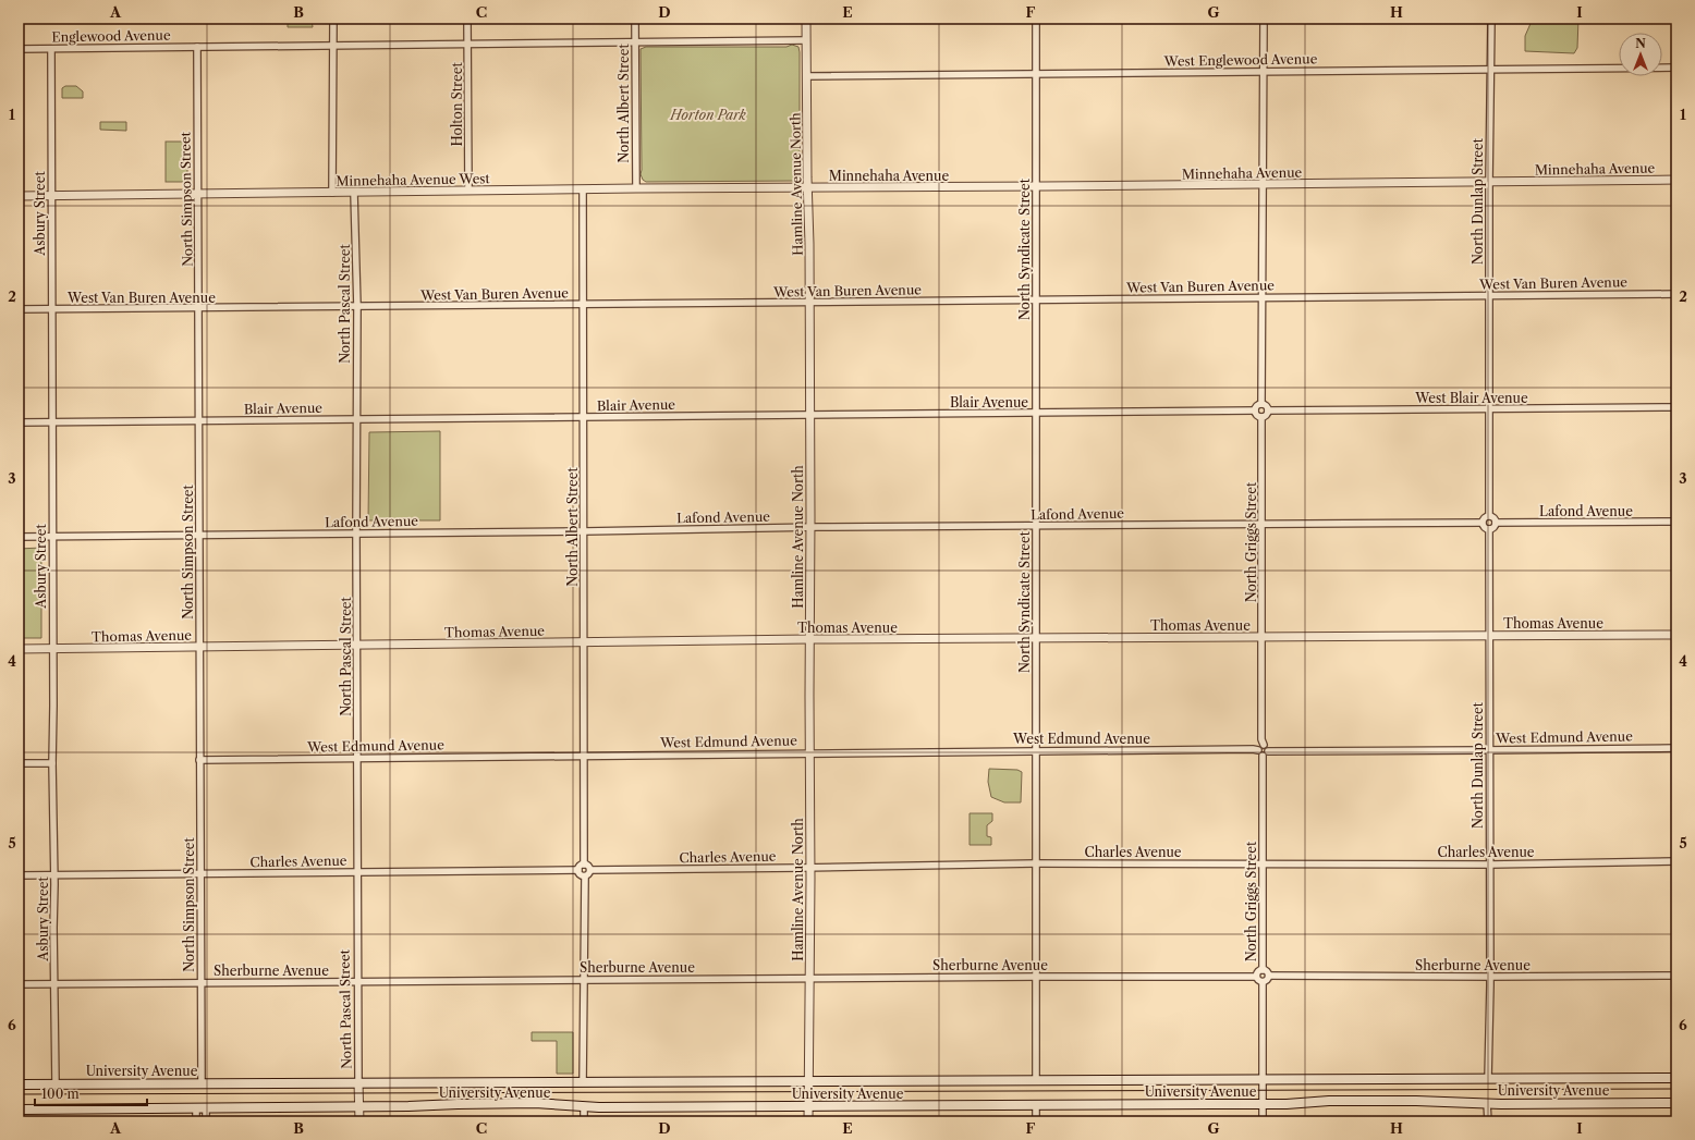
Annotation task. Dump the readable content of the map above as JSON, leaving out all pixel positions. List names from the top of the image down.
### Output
{
  "streets": {
    "main road": ["University Avenue"],
    "street": [
      "Englewood Avenue",
      "West Englewood Avenue",
      "North Albert Street",
      "Holton Street",
      "Minnehaha Avenue",
      "Minnehaha Avenue West",
      "Hamline Avenue North",
      "North Simpson Street",
      "North Dunlap Street",
      "Asbury Street",
      "North Syndicate Street",
      "West Van Buren Avenue",
      "North Pascal Street",
      "West Blair Avenue",
      "Blair Avenue",
      "Lafond Avenue",
      "North Griggs Street",
      "Thomas Avenue",
      "West Edmund Avenue",
      "Charles Avenue",
      "Sherburne Avenue"
    ]
  },
  "crossings": [
    ["Englewood Avenue", "North Albert Street"],
    ["Englewood Avenue", "Holton Street"],
    ["Englewood Avenue", "Hamline Avenue North"],
    ["Englewood Avenue", "North Simpson Street"],
    ["Englewood Avenue", "Asbury Street"],
    ["West Englewood Avenue", "Hamline Avenue North"],
    ["West Englewood Avenue", "North Dunlap Street"],
    ["West Englewood Avenue", "North Syndicate Street"],
    ["North Albert Street", "Minnehaha Avenue West"],
    ["North Albert Street", "West Van Buren Avenue"],
    ["North Albert Street", "Blair Avenue"],
    ["North Albert Street", "Lafond Avenue"],
    ["North Albert Street", "Thomas Avenue"],
    ["North Albert Street", "West Edmund Avenue"],
    ["North Albert Street", "Charles Avenue"],
    ["Holton Street", "Minnehaha Avenue West"],
    ["Minnehaha Avenue", "Minnehaha Avenue West"],
    ["Minnehaha Avenue", "Hamline Avenue North"],
    ["Minnehaha Avenue", "North Dunlap Street"],
    ["Minnehaha Avenue", "North Syndicate Street"],
    ["Minnehaha Avenue West", "Hamline Avenue North"],
    ["Minnehaha Avenue West", "North Simpson Street"],
    ["Minnehaha Avenue West", "Asbury Street"],
    ["Minnehaha Avenue West", "North Pascal Street"],
    ["Hamline Avenue North", "West Van Buren Avenue"],
    ["Hamline Avenue North", "Blair Avenue"],
    ["Hamline Avenue North", "Lafond Avenue"],
    ["Hamline Avenue North", "Thomas Avenue"],
    ["Hamline Avenue North", "West Edmund Avenue"],
    ["Hamline Avenue North", "Charles Avenue"],
    ["Hamline Avenue North", "Sherburne Avenue"],
    ["Hamline Avenue North", "University Avenue"],
    ["North Simpson Street", "West Van Buren Avenue"],
    ["North Simpson Street", "Blair Avenue"],
    ["North Simpson Street", "Lafond Avenue"],
    ["North Simpson Street", "Thomas Avenue"],
    ["North Simpson Street", "West Edmund Avenue"],
    ["North Simpson Street", "Charles Avenue"],
    ["North Simpson Street", "Sherburne Avenue"],
    ["North Simpson Street", "University Avenue"],
    ["North Dunlap Street", "West Van Buren Avenue"],
    ["North Dunlap Street", "West Blair Avenue"],
    ["North Dunlap Street", "Lafond Avenue"],
    ["North Dunlap Street", "Thomas Avenue"],
    ["North Dunlap Street", "West Edmund Avenue"],
    ["North Dunlap Street", "Charles Avenue"],
    ["North Dunlap Street", "Sherburne Avenue"],
    ["North Dunlap Street", "University Avenue"],
    ["Asbury Street", "West Van Buren Avenue"],
    ["Asbury Street", "Blair Avenue"],
    ["Asbury Street", "Lafond Avenue"],
    ["Asbury Street", "Thomas Avenue"],
    ["Asbury Street", "Charles Avenue"],
    ["Asbury Street", "Sherburne Avenue"],
    ["Asbury Street", "University Avenue"],
    ["North Syndicate Street", "West Van Buren Avenue"],
    ["North Syndicate Street", "Blair Avenue"],
    ["North Syndicate Street", "Lafond Avenue"],
    ["North Syndicate Street", "Thomas Avenue"],
    ["North Syndicate Street", "West Edmund Avenue"],
    ["North Syndicate Street", "Charles Avenue"],
    ["North Syndicate Street", "Sherburne Avenue"],
    ["North Syndicate Street", "University Avenue"],
    ["West Van Buren Avenue", "North Pascal Street"],
    ["North Pascal Street", "Blair Avenue"],
    ["North Pascal Street", "Lafond Avenue"],
    ["North Pascal Street", "Thomas Avenue"],
    ["North Pascal Street", "West Edmund Avenue"],
    ["North Pascal Street", "Charles Avenue"],
    ["North Pascal Street", "Sherburne Avenue"],
    ["North Pascal Street", "University Avenue"],
    ["West Blair Avenue", "Blair Avenue"],
    ["West Blair Avenue", "North Griggs Street"],
    ["Blair Avenue", "North Griggs Street"],
    ["Lafond Avenue", "North Griggs Street"],
    ["North Griggs Street", "Thomas Avenue"],
    ["North Griggs Street", "West Edmund Avenue"],
    ["North Griggs Street", "Charles Avenue"],
    ["North Griggs Street", "Sherburne Avenue"]
  ],
  "parks": ["Horton Park"],
  "scale_bar": "100 m",
  "north": "top",
  "grid": {
    "columns": [
      "A",
      "B",
      "C",
      "D",
      "E",
      "F",
      "G",
      "H",
      "I"
    ],
    "rows": [
      "1",
      "2",
      "3",
      "4",
      "5",
      "6"
    ]
  }
}
